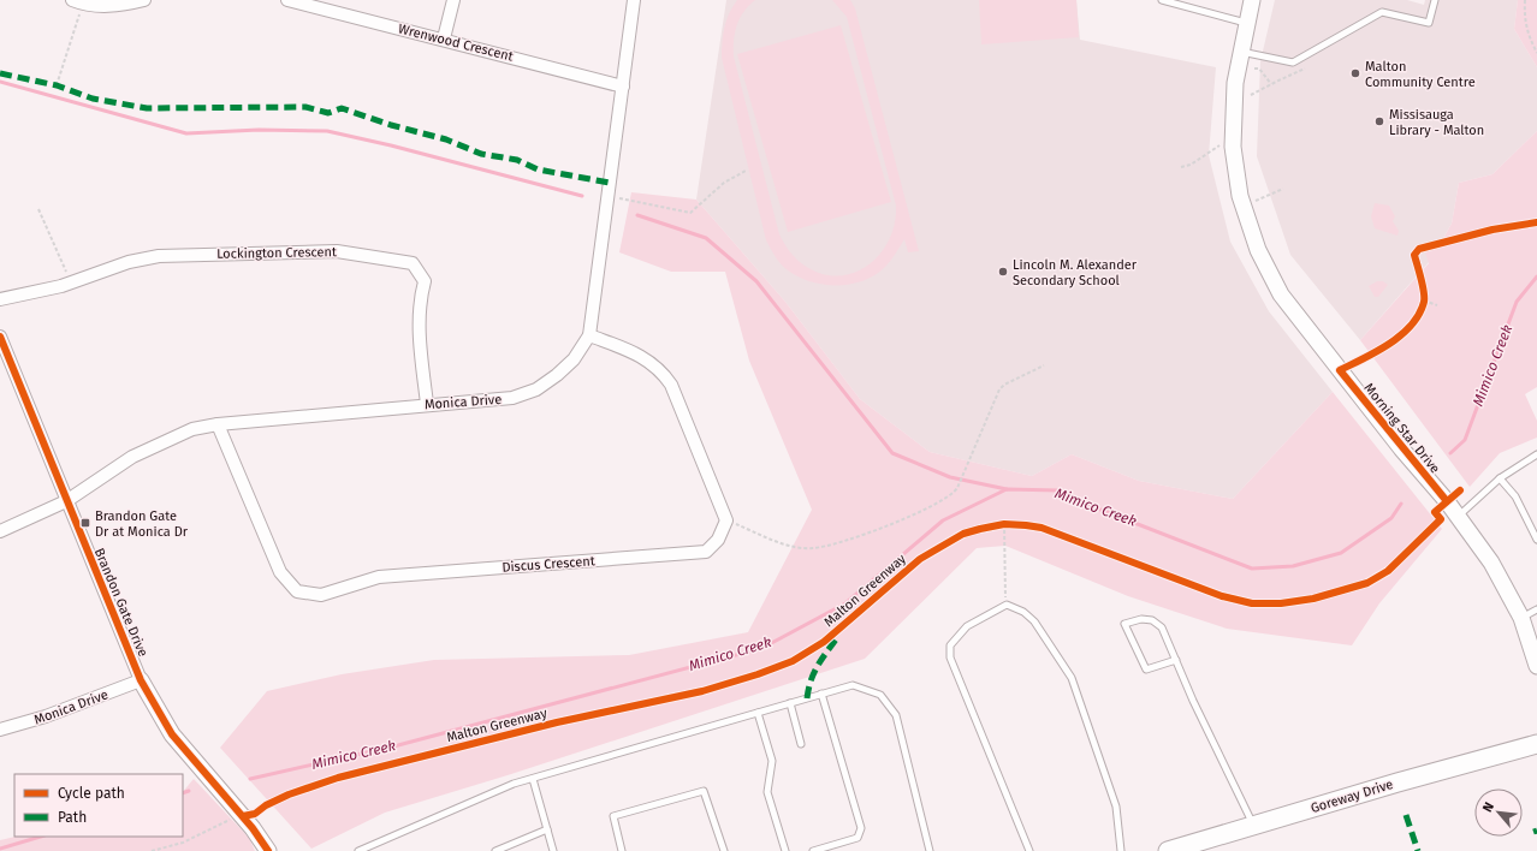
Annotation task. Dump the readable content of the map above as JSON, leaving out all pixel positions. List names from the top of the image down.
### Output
{
  "streets": {
    "main road": ["Goreway Drive"],
    "street": [
      "Wrenwood Crescent",
      "Lockington Crescent",
      "Monica Drive",
      "Morning Star Drive",
      "Discus Crescent",
      "Brandon Gate Drive"
    ],
    "cycle path": ["Malton Greenway"]
  },
  "crossings": [
    ["Wrenwood Crescent", "Monica Drive"],
    ["Lockington Crescent", "Monica Drive"],
    ["Monica Drive", "Discus Crescent"],
    ["Monica Drive", "Brandon Gate Drive"]
  ],
  "water": ["Mimico Creek"],
  "places": {
    "other": ["Malton Community Centre", "Missisauga Library - Malton", "Lincoln M. Alexander Secondary School"],
    "transit": ["Brandon Gate Dr at Monica Dr"]
  },
  "legend": ["Cycle path", "Path"],
  "north": "top left"
}
